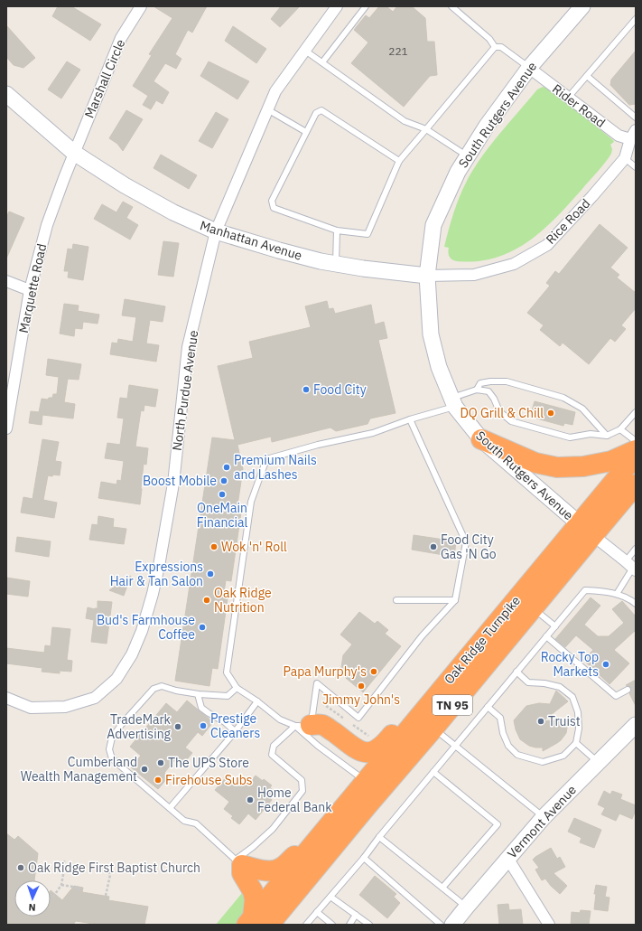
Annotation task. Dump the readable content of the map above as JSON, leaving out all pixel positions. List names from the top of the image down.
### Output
{
  "streets": {
    "highway": ["Oak Ridge Turnpike", "TN 95"],
    "street": [
      "Marshall Circle",
      "Rider Road",
      "South Rutgers Avenue",
      "Rice Road",
      "Manhattan Avenue",
      "Marquette Road",
      "North Purdue Avenue",
      "Vermont Avenue"
    ]
  },
  "crossings": [
    ["Marshall Circle", "Manhattan Avenue"],
    ["Marshall Circle", "Marquette Road"],
    ["Rider Road", "South Rutgers Avenue"],
    ["Rider Road", "Rice Road"],
    ["South Rutgers Avenue", "Rice Road"],
    ["South Rutgers Avenue", "Manhattan Avenue"],
    ["South Rutgers Avenue", "Oak Ridge Turnpike"],
    ["Rice Road", "Manhattan Avenue"],
    ["Manhattan Avenue", "Marquette Road"],
    ["Manhattan Avenue", "North Purdue Avenue"]
  ],
  "places": [
    "Food City",
    "DQ Grill & Chill",
    "Premium Nails and Lashes",
    "Boost Mobile",
    "OneMain Financial",
    "Wok 'n' Roll",
    "Food City Gas 'N Go",
    "Expressions Hair & Tan Salon",
    "Oak Ridge Nutrition",
    "Bud's Farmhouse Coffee",
    "Rocky Top Markets",
    "Papa Murphy's",
    "Jimmy John's",
    "Truist",
    "Prestige Cleaners",
    "TradeMark Advertising",
    "The UPS Store",
    "Cumberland Wealth Management",
    "Firehouse Subs",
    "Home Federal Bank",
    "Oak Ridge First Baptist Church"
  ],
  "house_numbers": ["221"],
  "north": "bottom"
}
